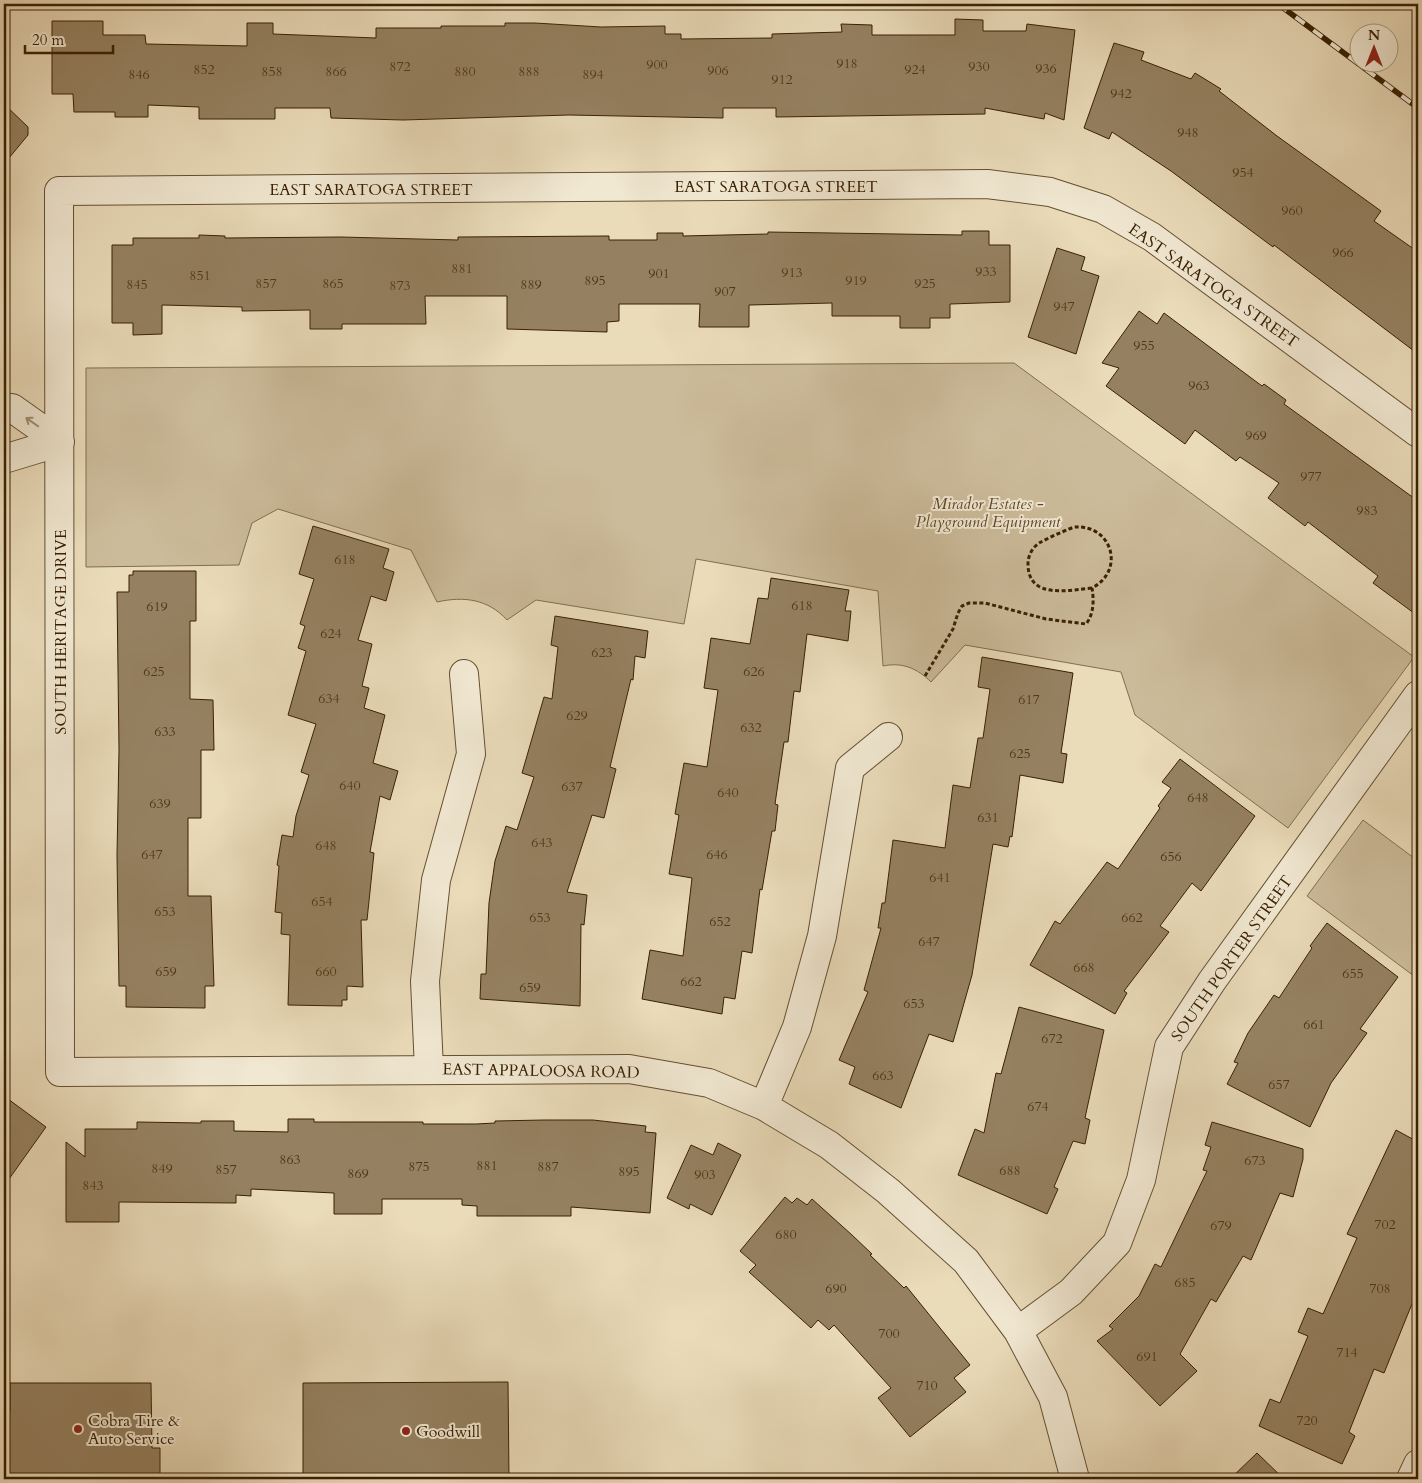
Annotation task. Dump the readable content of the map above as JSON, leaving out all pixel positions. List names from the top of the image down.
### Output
{
  "streets": {
    "street": [
      "EAST SARATOGA STREET",
      "SOUTH HERITAGE DRIVE",
      "SOUTH PORTER STREET",
      "EAST APPALOOSA ROAD"
    ]
  },
  "crossings": [
    ["EAST SARATOGA STREET", "SOUTH HERITAGE DRIVE"],
    ["SOUTH HERITAGE DRIVE", "EAST APPALOOSA ROAD"],
    ["SOUTH PORTER STREET", "EAST APPALOOSA ROAD"]
  ],
  "parks": ["Mirador Estates - Playground Equipment"],
  "places": ["Cobra Tire & Auto Service", "Goodwill"],
  "house_numbers": [
    "918",
    "900",
    "872",
    "930",
    "936",
    "852",
    "924",
    "906",
    "858",
    "866",
    "880",
    "888",
    "846",
    "894",
    "912",
    "942",
    "948",
    "954",
    "960",
    "966",
    "881",
    "933",
    "913",
    "901",
    "851",
    "895",
    "919",
    "857",
    "865",
    "925",
    "845",
    "889",
    "873",
    "907",
    "947",
    "955",
    "963",
    "969",
    "977",
    "983",
    "618",
    "618",
    "619",
    "624",
    "623",
    "625",
    "626",
    "634",
    "617",
    "629",
    "632",
    "633",
    "625",
    "640",
    "637",
    "640",
    "648",
    "639",
    "631",
    "643",
    "648",
    "647",
    "646",
    "656",
    "641",
    "654",
    "653",
    "653",
    "662",
    "652",
    "647",
    "668",
    "659",
    "660",
    "655",
    "662",
    "659",
    "653",
    "661",
    "672",
    "663",
    "657",
    "674",
    "863",
    "673",
    "881",
    "875",
    "887",
    "849",
    "857",
    "688",
    "895",
    "869",
    "903",
    "843",
    "702",
    "679",
    "680",
    "685",
    "690",
    "708",
    "700",
    "714",
    "691",
    "710",
    "720"
  ],
  "scale_bar": "20 m",
  "north": "top"
}
